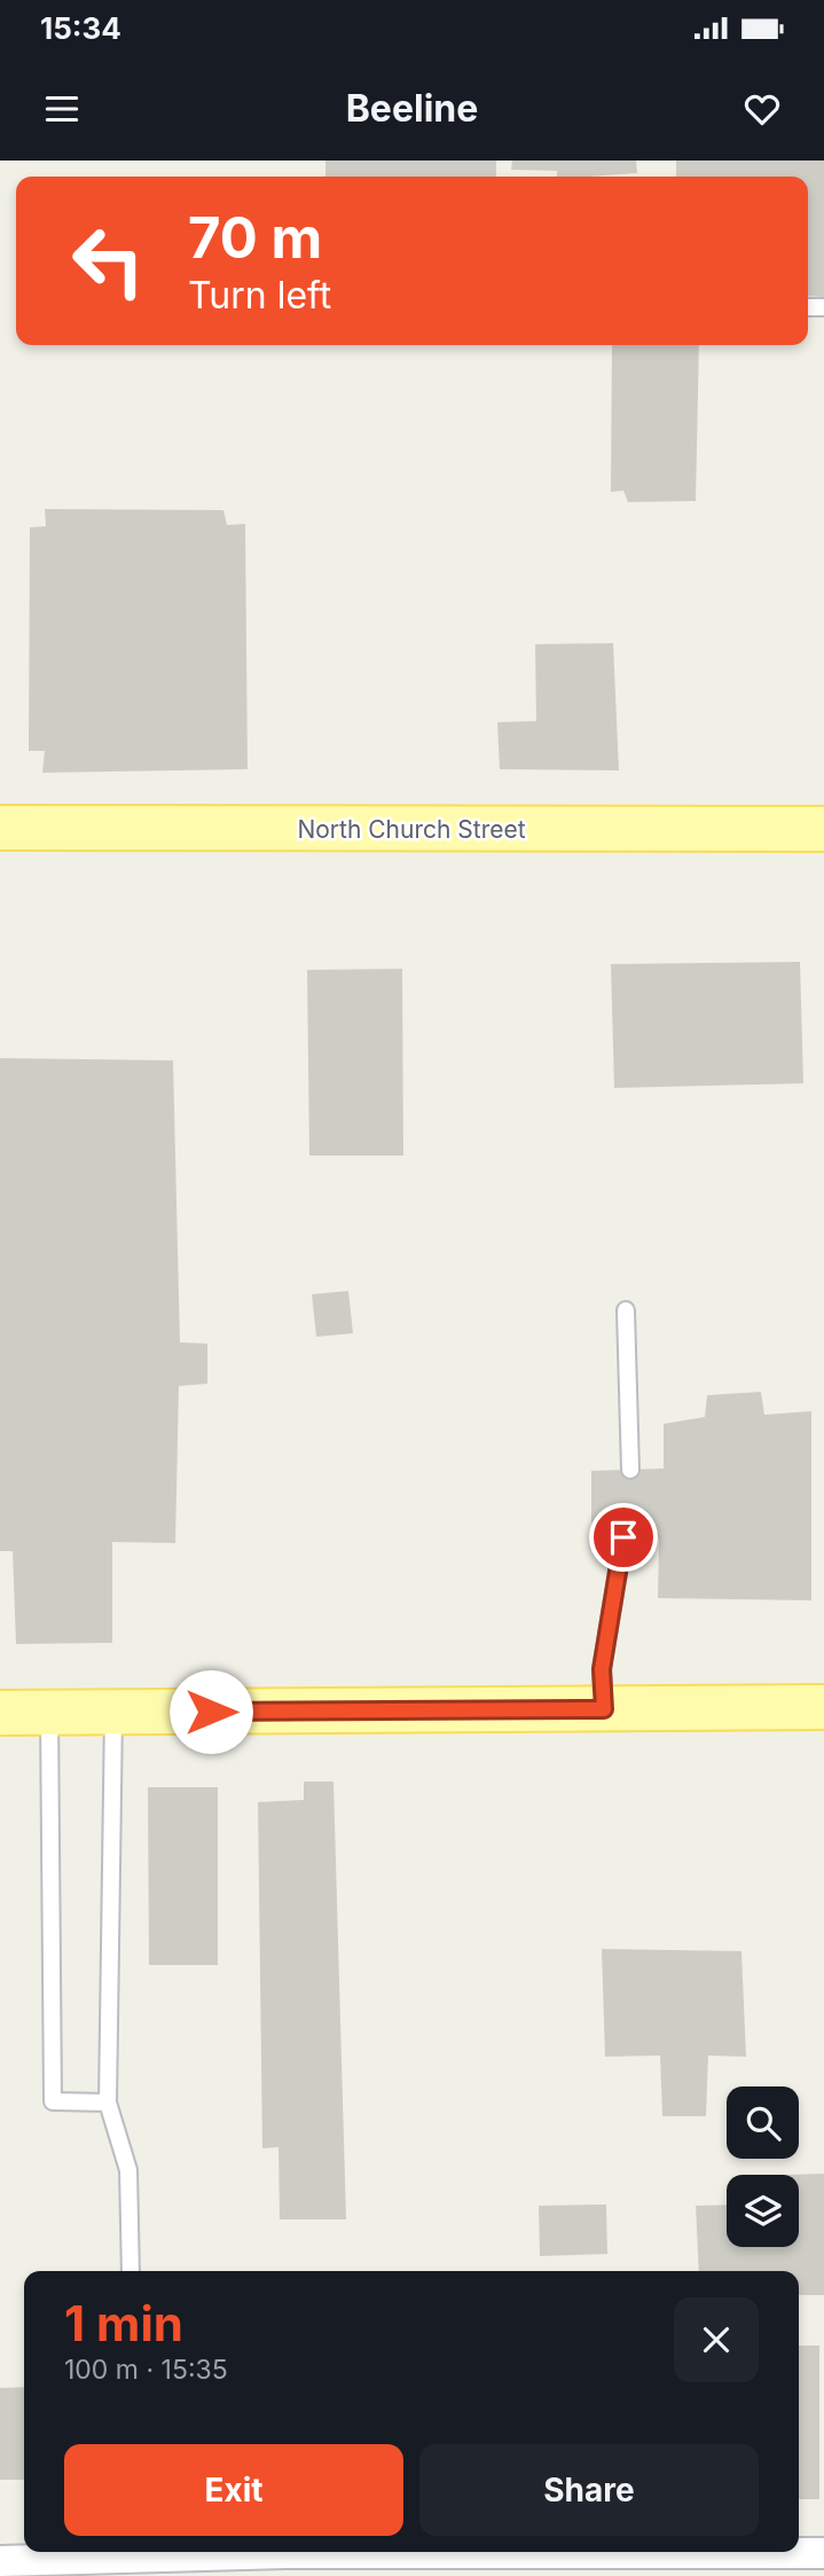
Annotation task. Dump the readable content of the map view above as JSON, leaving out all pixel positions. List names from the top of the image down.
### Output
{
  "streets": {
    "main road": ["North Church Street"]
  },
  "page": {
    "status": "15:34",
    "header": "Beeline",
    "turn": ["70 m", "Turn left"],
    "heading": ["1 min", "100 m · 15:35"],
    "buttons": ["Exit", "Share"]
  }
}
